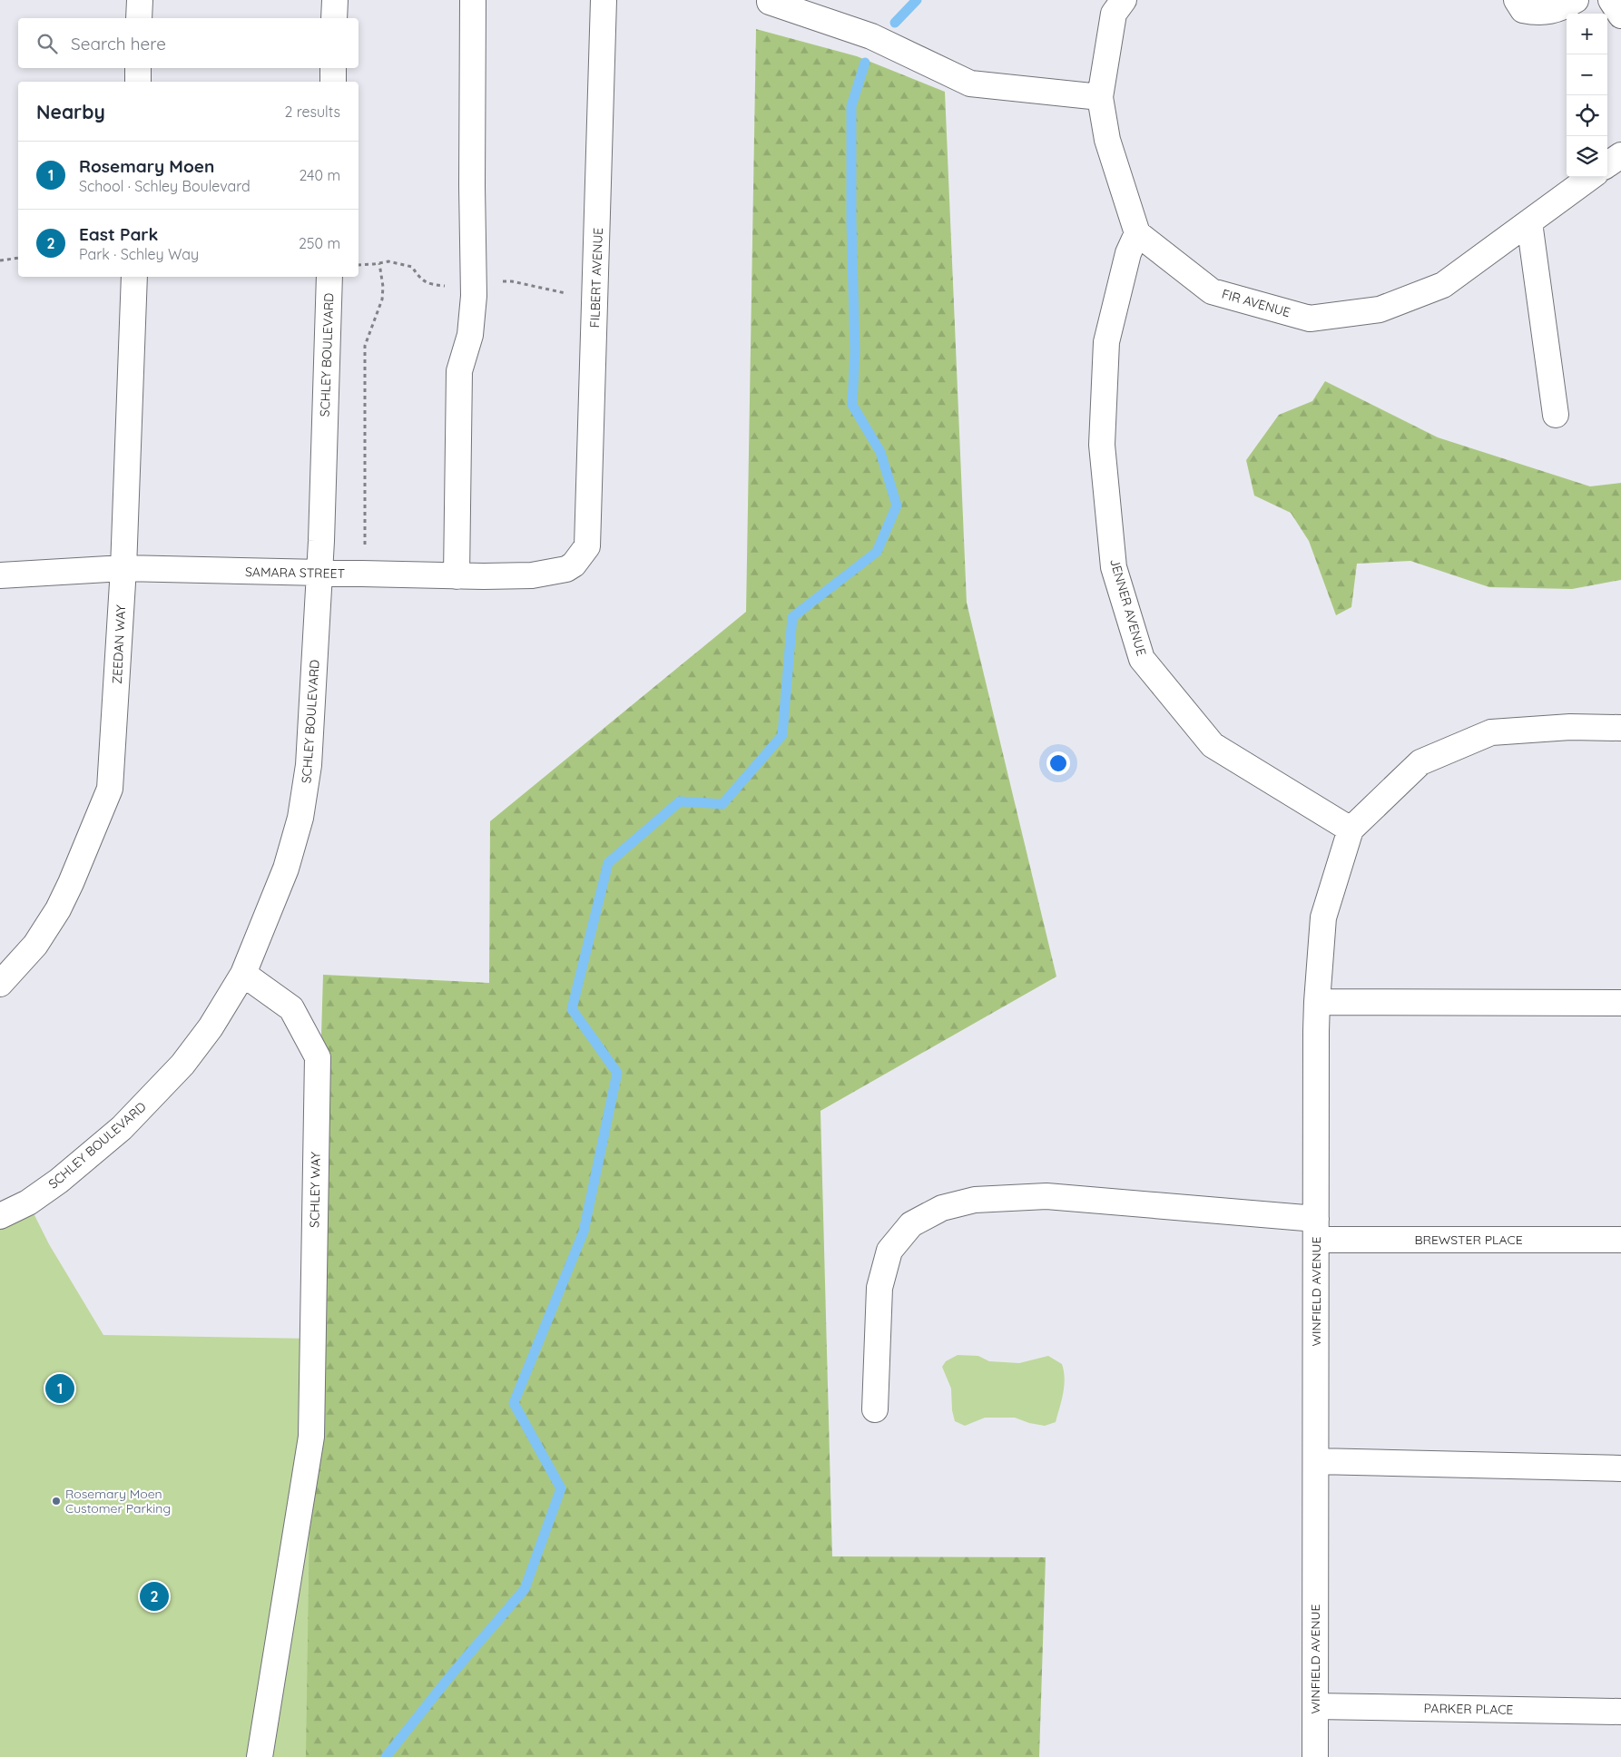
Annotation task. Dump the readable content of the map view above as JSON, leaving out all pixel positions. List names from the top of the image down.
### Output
{
  "streets": {
    "street": [
      "FILBERT AVENUE",
      "FIR AVENUE",
      "SCHLEY BOULEVARD",
      "SAMARA STREET",
      "JENNER AVENUE",
      "ZEEDAN WAY",
      "SCHLEY WAY",
      "BREWSTER PLACE",
      "WINFIELD AVENUE",
      "PARKER PLACE"
    ]
  },
  "crossings": [
    ["FILBERT AVENUE", "SAMARA STREET"],
    ["FIR AVENUE", "JENNER AVENUE"],
    ["SCHLEY BOULEVARD", "SAMARA STREET"],
    ["SCHLEY BOULEVARD", "SCHLEY WAY"],
    ["SAMARA STREET", "ZEEDAN WAY"],
    ["JENNER AVENUE", "WINFIELD AVENUE"],
    ["BREWSTER PLACE", "WINFIELD AVENUE"],
    ["WINFIELD AVENUE", "PARKER PLACE"]
  ],
  "places": ["Rosemary Moen Customer Parking"],
  "page": {
    "map_buttons": ["+", "−"],
    "search": "Search here",
    "heading": ["Nearby", "2 results"],
    "list": [
      {
        "mark": "1",
        "name": "Rosemary Moen",
        "note": "School · Schley Boulevard",
        "value": "240 m"
      },
      {
        "mark": "2",
        "name": "East Park",
        "note": "Park · Schley Way",
        "value": "250 m"
      }
    ],
    "pins": ["1", "2"]
  }
}
